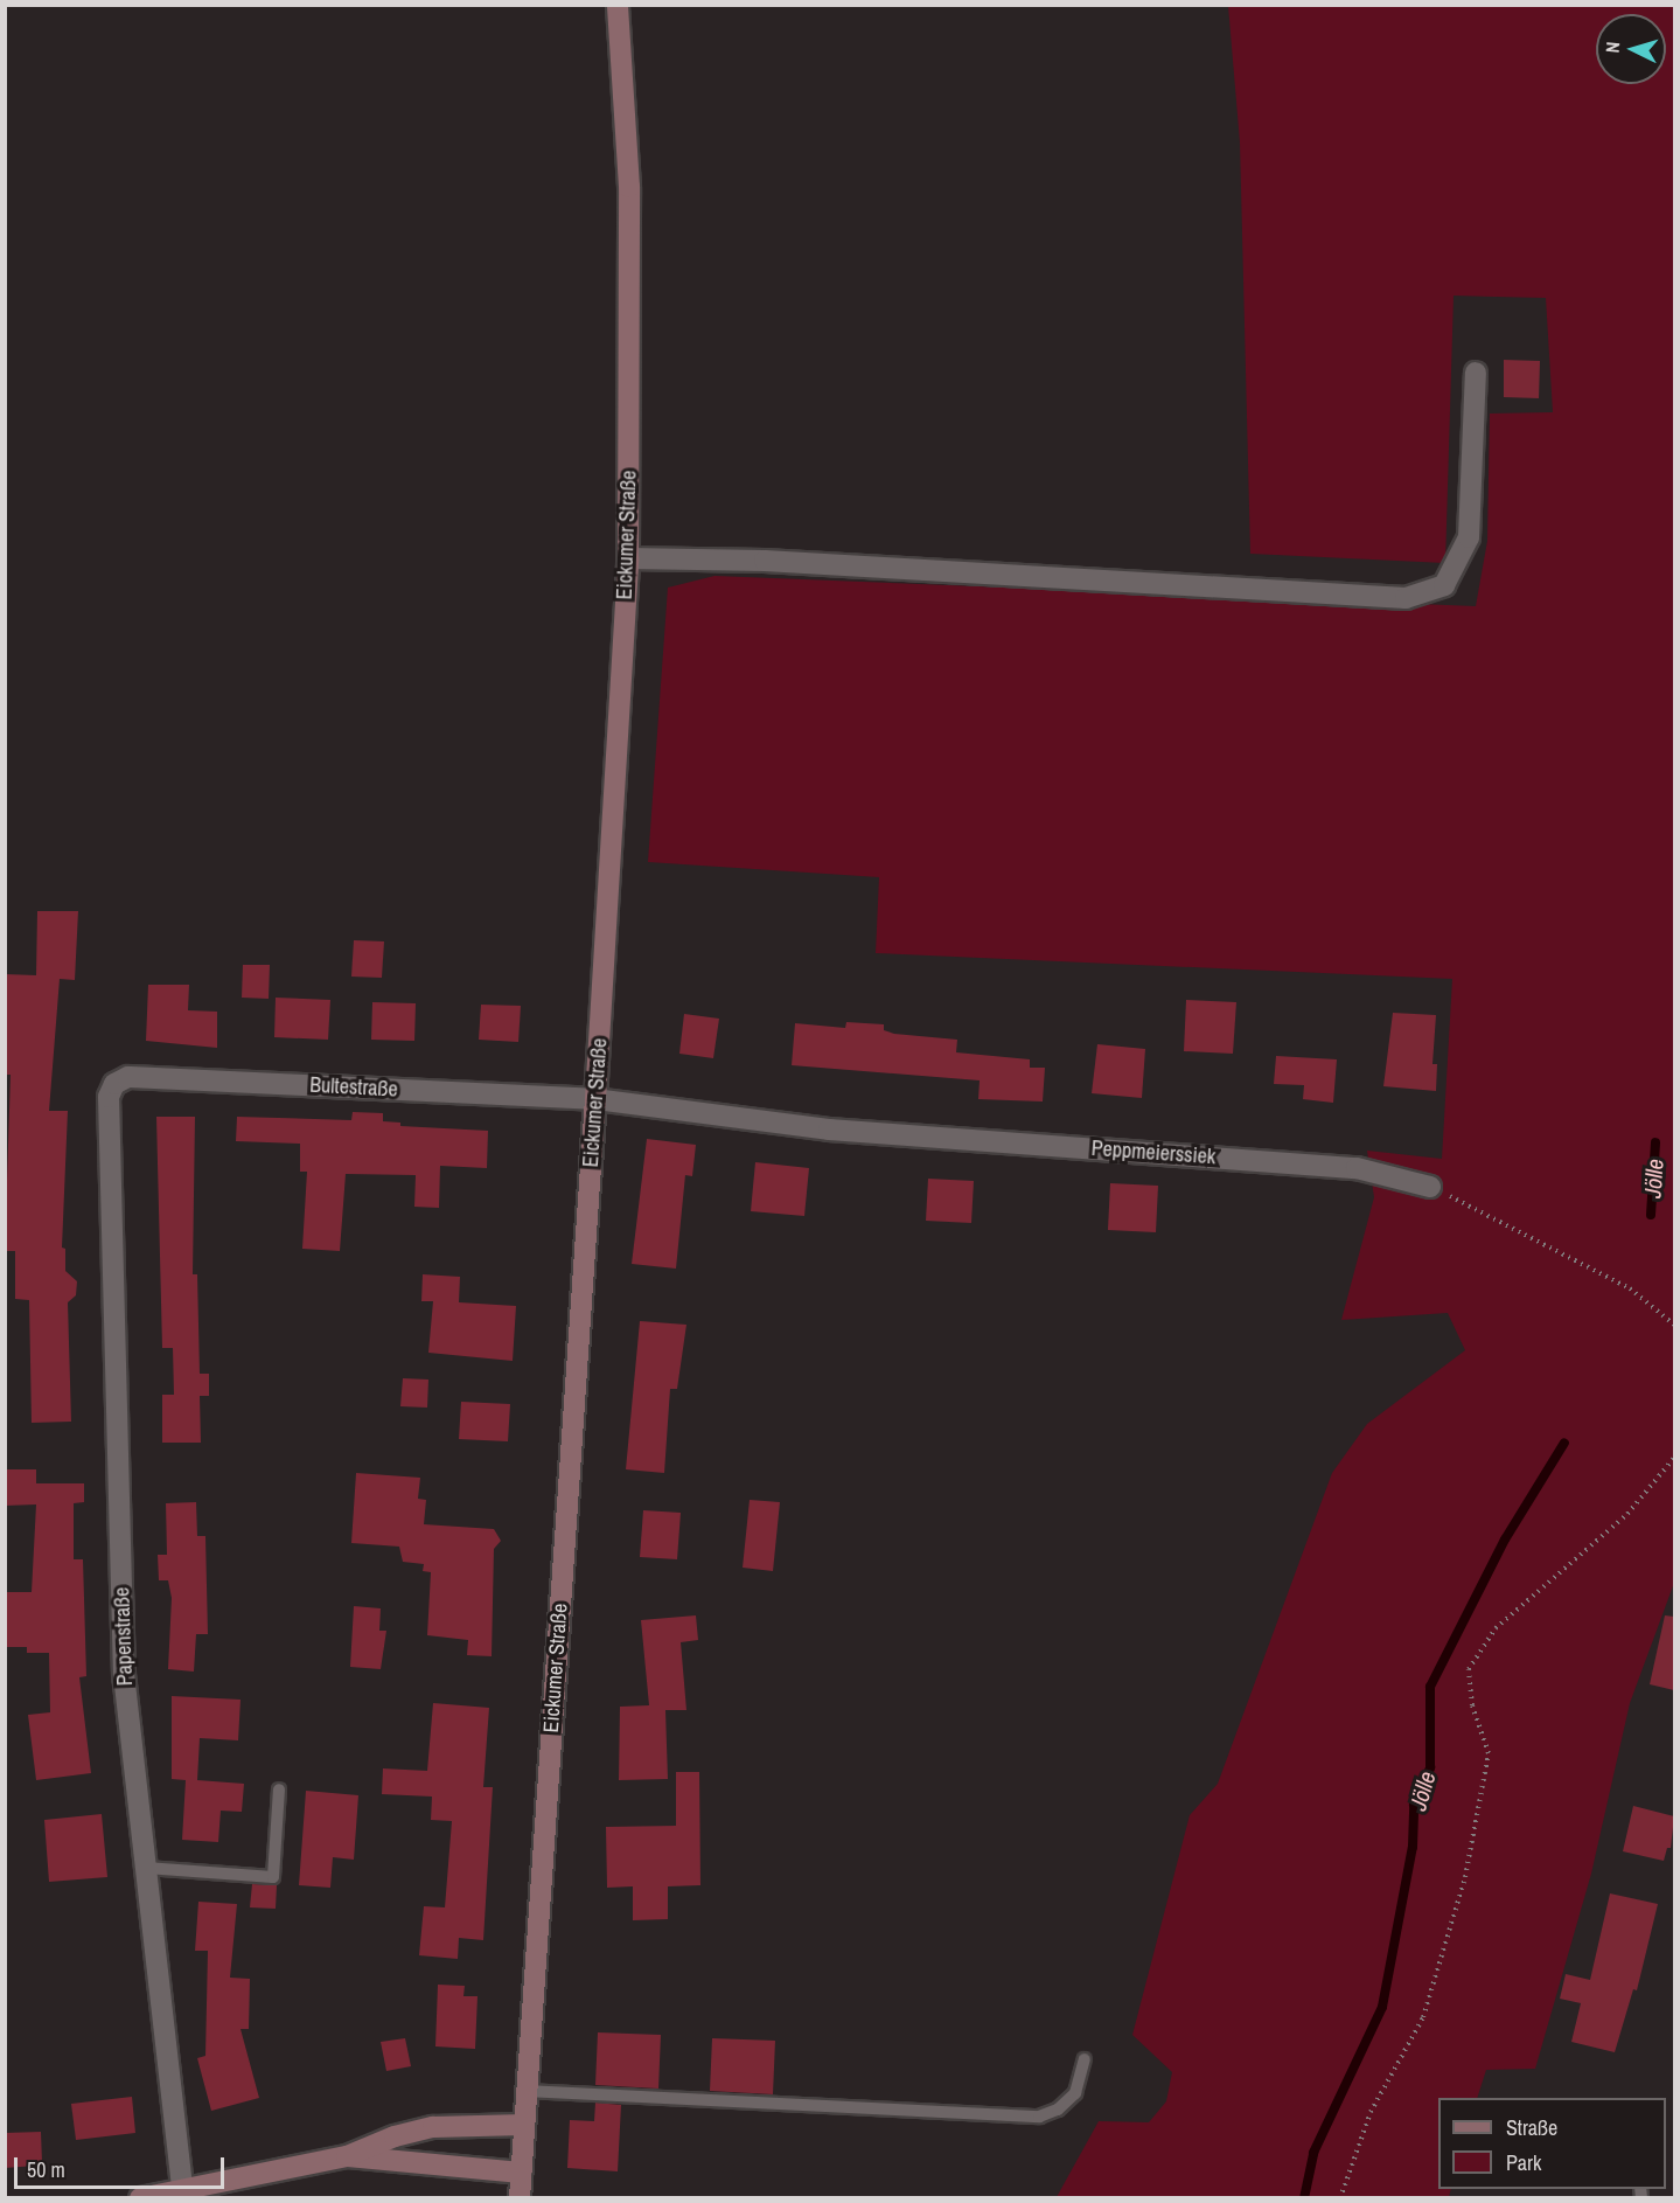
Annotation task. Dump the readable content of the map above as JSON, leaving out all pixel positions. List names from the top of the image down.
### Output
{
  "streets": {
    "main road": ["Eickumer Straße"],
    "street": ["Bultestraße", "Peppmeierssiek", "Papenstraße"]
  },
  "crossings": [
    ["Eickumer Straße", "Bultestraße"],
    ["Eickumer Straße", "Peppmeierssiek"],
    ["Bultestraße", "Peppmeierssiek"],
    ["Bultestraße", "Papenstraße"]
  ],
  "water": ["Jölle"],
  "legend": ["Straße", "Park"],
  "scale_bar": "50 m",
  "north": "left"
}
